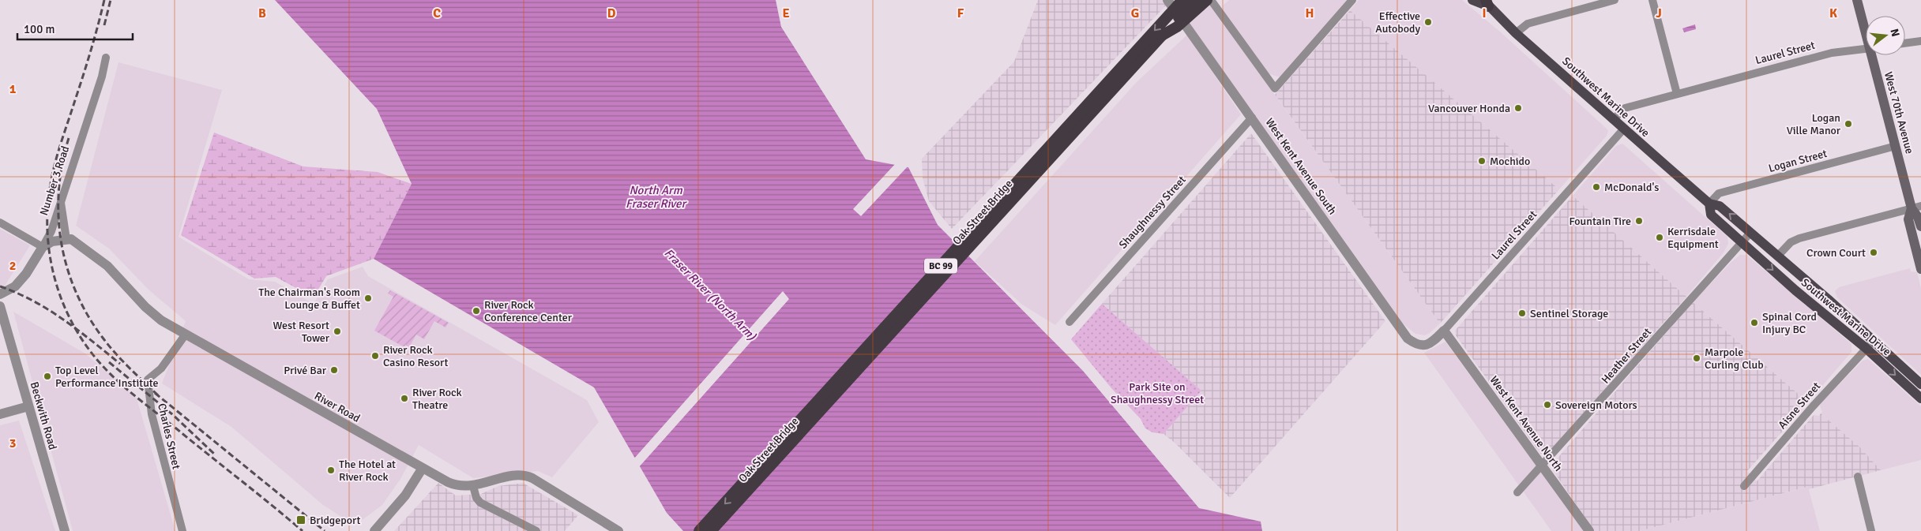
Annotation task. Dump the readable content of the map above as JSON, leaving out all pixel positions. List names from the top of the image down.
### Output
{
  "streets": {
    "highway": ["Oak Street Bridge", "BC 99"],
    "main road": ["Southwest Marine Drive", "West 70th Avenue"],
    "street": [
      "Laurel Street",
      "Logan Street",
      "West Kent Avenue South",
      "Number 3 Road",
      "Shaughnessy Street",
      "Heather Street",
      "Aisne Street",
      "River Road",
      "Beckwith Road",
      "West Kent Avenue North",
      "Charles Street"
    ]
  },
  "crossings": [
    ["Laurel Street", "Southwest Marine Drive"],
    ["Laurel Street", "West Kent Avenue South"],
    ["Laurel Street", "West Kent Avenue North"],
    ["Southwest Marine Drive", "Logan Street"],
    ["Southwest Marine Drive", "Heather Street"],
    ["Southwest Marine Drive", "Aisne Street"],
    ["West 70th Avenue", "Logan Street"],
    ["West Kent Avenue South", "Shaughnessy Street"],
    ["Heather Street", "West Kent Avenue North"],
    ["River Road", "Charles Street"]
  ],
  "water": ["North Arm Fraser River", "Fraser River (North Arm)"],
  "parks": ["Park Site on Shaughnessy Street"],
  "places": {
    "other": [
      "Effective Autobody",
      "Vancouver Honda",
      "Logan Ville Manor",
      "Mochido",
      "McDonald's",
      "Fountain Tire",
      "Kerrisdale Equipment",
      "Crown Court",
      "The Chairman's Room Lounge & Buffet",
      "River Rock Conference Center",
      "Sentinel Storage",
      "Spinal Cord Injury BC",
      "West Resort Tower",
      "River Rock Casino Resort",
      "Marpole Curling Club",
      "Privé Bar",
      "Top Level Performance Institute",
      "River Rock Theatre",
      "Sovereign Motors",
      "The Hotel at River Rock"
    ],
    "transit": ["Bridgeport"]
  },
  "scale_bar": "100 m",
  "north": "right",
  "grid": {
    "columns": [
      "B",
      "C",
      "D",
      "E",
      "F",
      "G",
      "H",
      "I",
      "J",
      "K"
    ],
    "rows": ["1", "2", "3"]
  }
}
